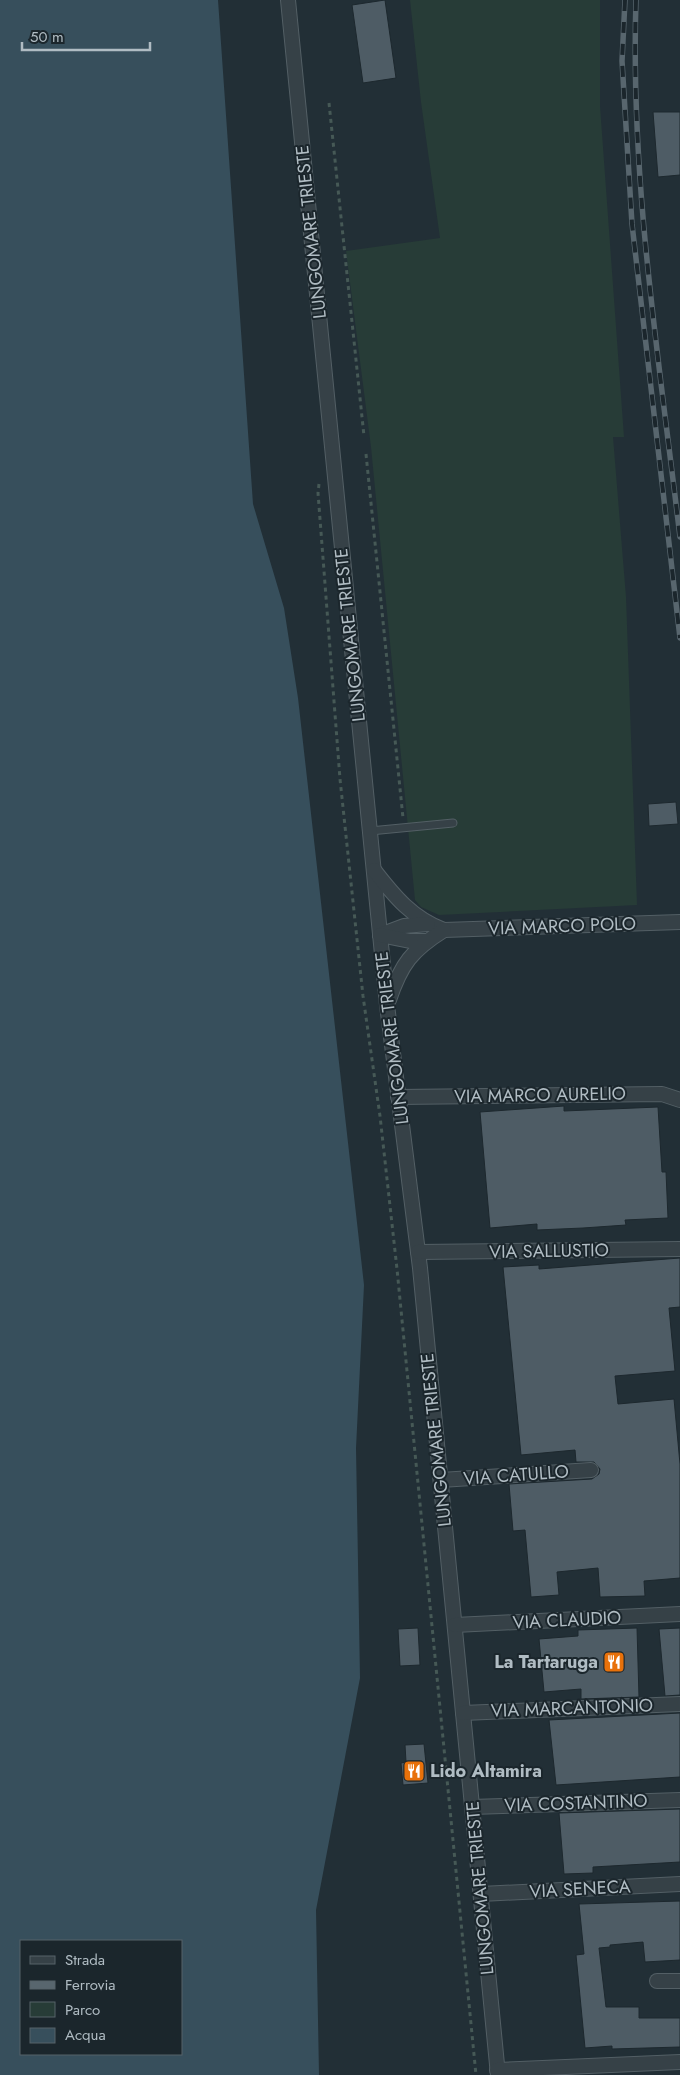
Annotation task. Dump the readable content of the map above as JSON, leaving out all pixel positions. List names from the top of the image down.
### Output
{
  "streets": {
    "street": [
      "LUNGOMARE TRIESTE",
      "VIA MARCO POLO",
      "VIA MARCO AURELIO",
      "VIA SALLUSTIO",
      "VIA CATULLO",
      "VIA CLAUDIO",
      "VIA MARCANTONIO",
      "VIA COSTANTINO",
      "VIA SENECA"
    ]
  },
  "crossings": [
    ["LUNGOMARE TRIESTE", "VIA MARCO POLO"],
    ["LUNGOMARE TRIESTE", "VIA MARCO AURELIO"],
    ["LUNGOMARE TRIESTE", "VIA SALLUSTIO"],
    ["LUNGOMARE TRIESTE", "VIA CATULLO"],
    ["LUNGOMARE TRIESTE", "VIA CLAUDIO"],
    ["LUNGOMARE TRIESTE", "VIA MARCANTONIO"],
    ["LUNGOMARE TRIESTE", "VIA COSTANTINO"],
    ["LUNGOMARE TRIESTE", "VIA SENECA"]
  ],
  "places": {
    "restaurant": ["La Tartaruga", "Lido Altamira"]
  },
  "legend": [
    "Strada",
    "Ferrovia",
    "Parco",
    "Acqua"
  ],
  "scale_bar": "50 m"
}
